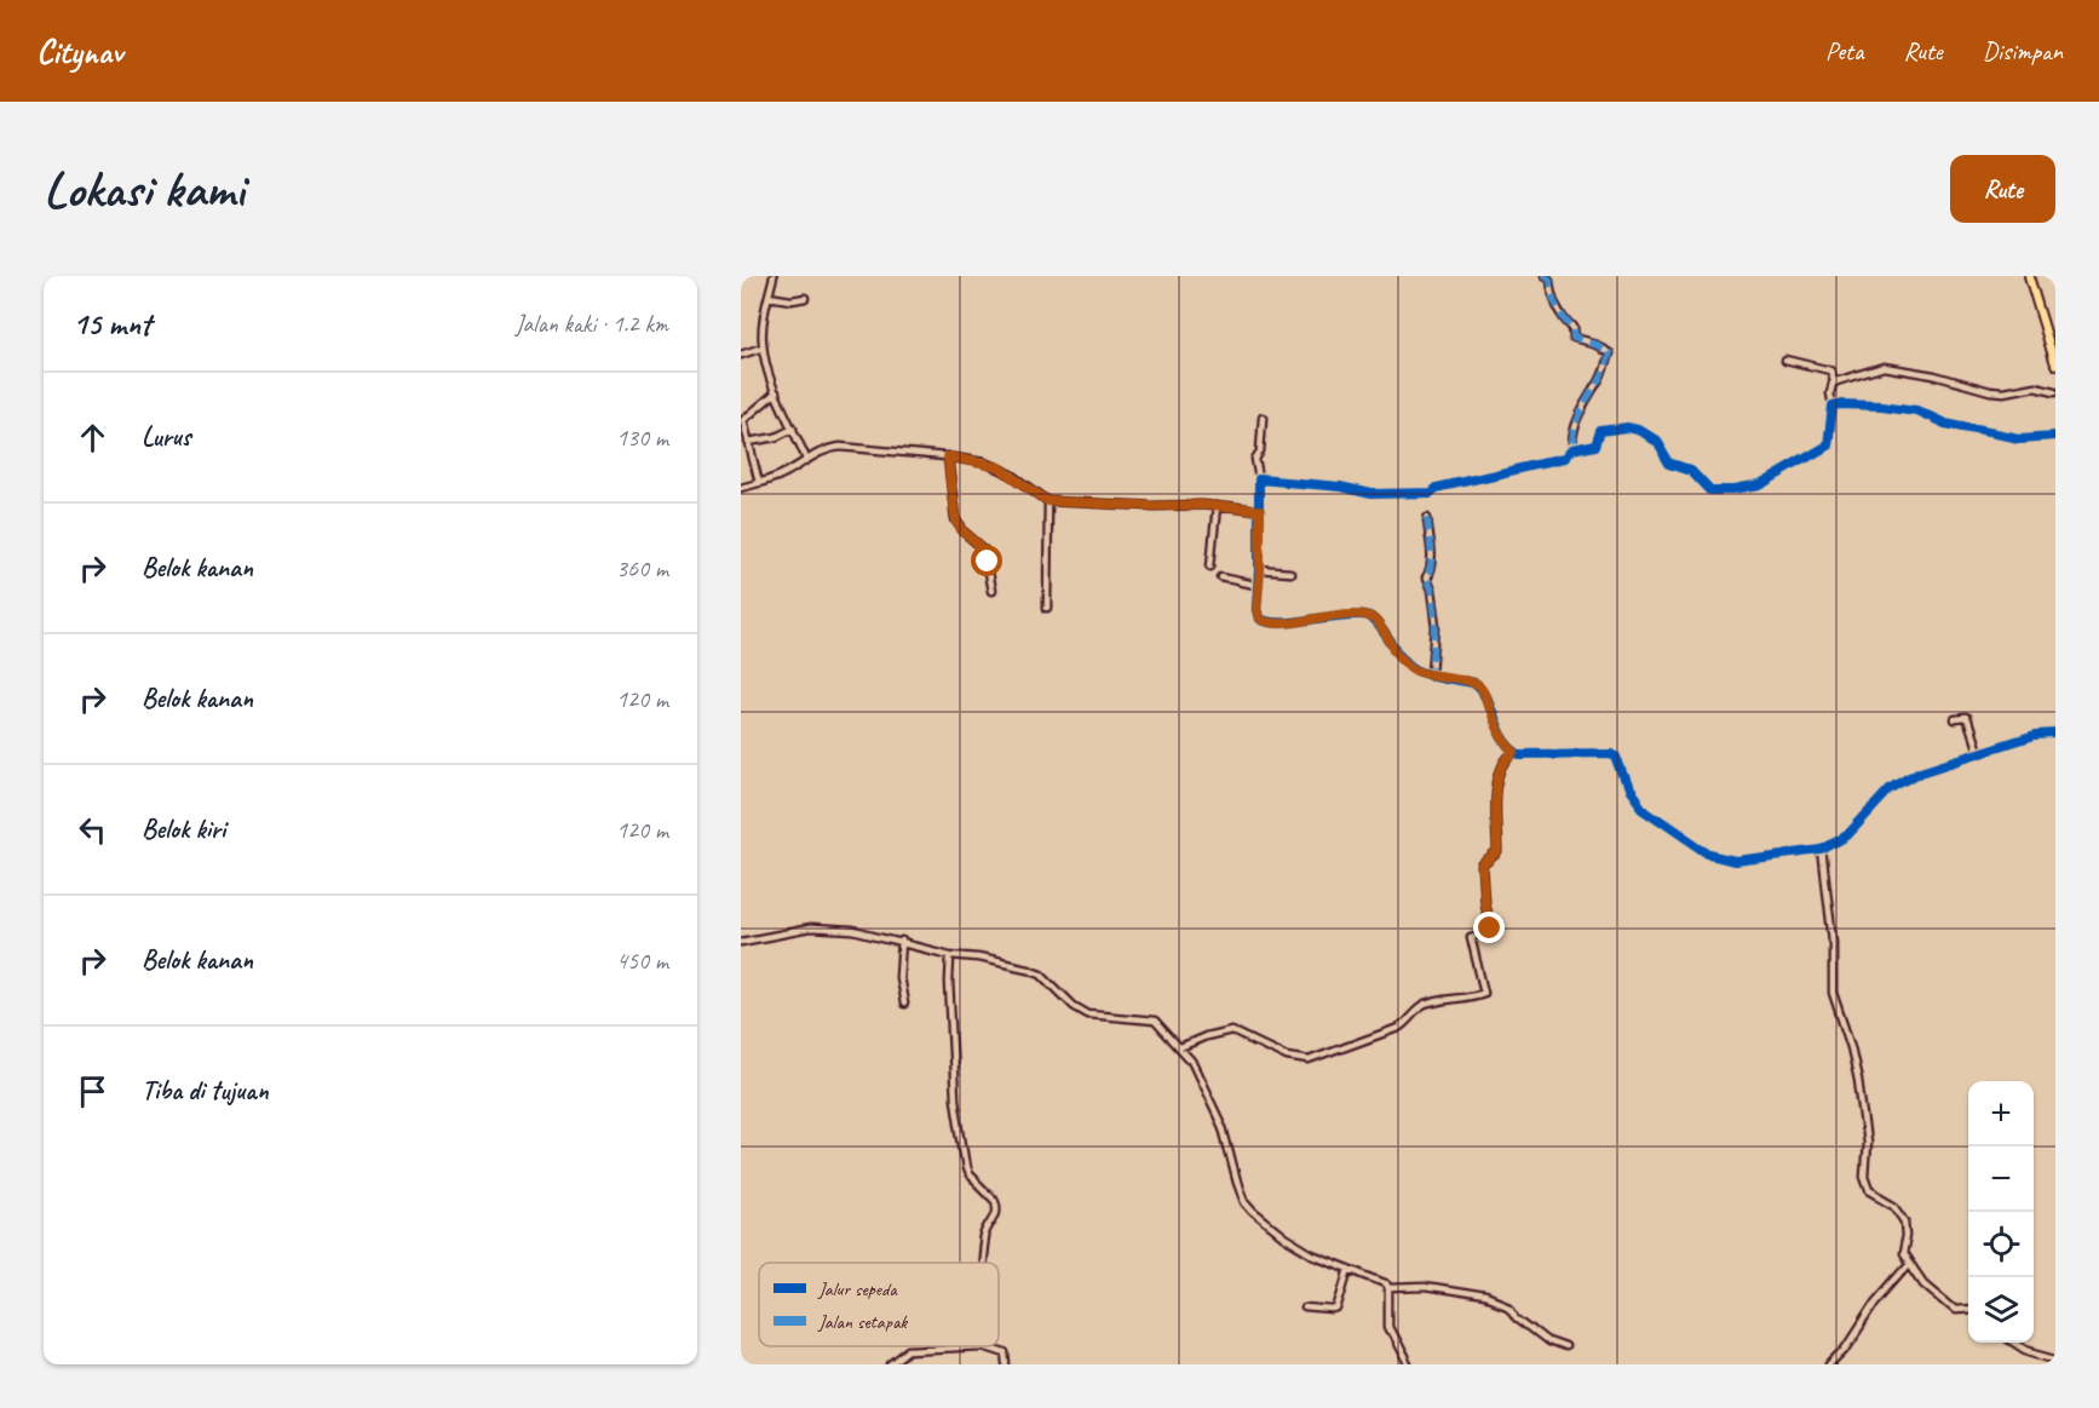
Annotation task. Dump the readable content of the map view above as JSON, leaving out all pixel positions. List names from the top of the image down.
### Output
{
  "legend": ["Jalur sepeda", "Jalan setapak"],
  "page": {
    "header": "Citynav",
    "nav": ["Peta", "Rute", "Disimpan"],
    "buttons": "Rute",
    "title": "Lokasi kami",
    "heading": ["15 mnt", "Jalan kaki · 1.2 km"],
    "list": [
      ["Lurus", "130 m"],
      ["Belok kanan", "360 m"],
      ["Belok kanan", "120 m"],
      ["Belok kiri", "120 m"],
      ["Belok kanan", "450 m"],
      "Tiba di tujuan"
    ],
    "map_buttons": ["+", "−"]
  }
}
